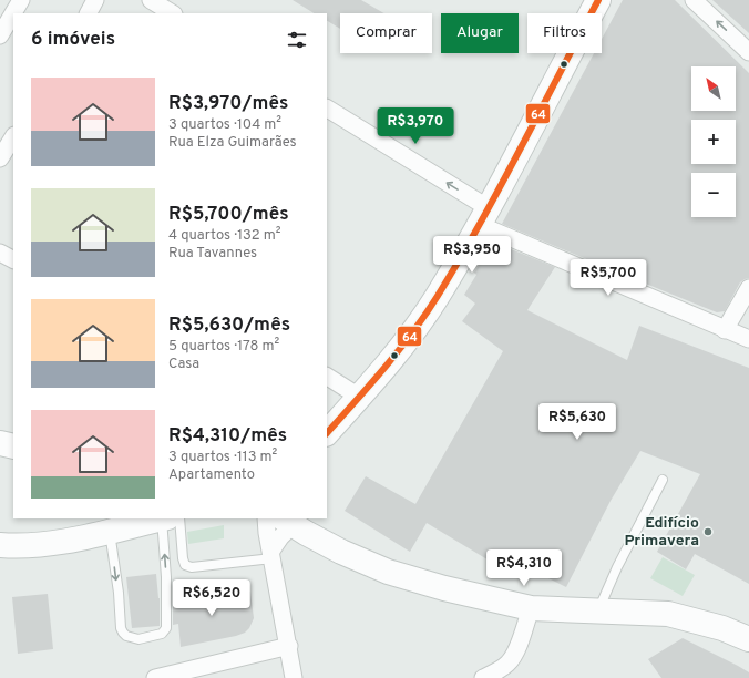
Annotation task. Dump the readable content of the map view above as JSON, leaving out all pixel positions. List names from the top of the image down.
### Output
{
  "places": ["Edifício Primavera"],
  "lines": ["transit line 64"],
  "north": "top left",
  "page": {
    "chip": ["Comprar", "Alugar", "Filtros"],
    "heading": "6 imóveis",
    "map_buttons": ["+", "−"],
    "list": [
      {
        "name": "R$3,970/mês",
        "note": "3 quartos · 104 m² · Rua Elza Guimarães"
      },
      {
        "name": "R$5,700/mês",
        "note": "4 quartos · 132 m² · Rua Tavannes"
      },
      {
        "name": "R$5,630/mês",
        "note": "5 quartos · 178 m² · Casa"
      },
      {
        "name": "R$4,310/mês",
        "note": "3 quartos · 113 m² · Apartamento"
      }
    ],
    "price": [
      "R$3,970",
      "R$3,950",
      "R$5,700",
      "R$5,630",
      "R$4,310",
      "R$6,520"
    ]
  }
}
